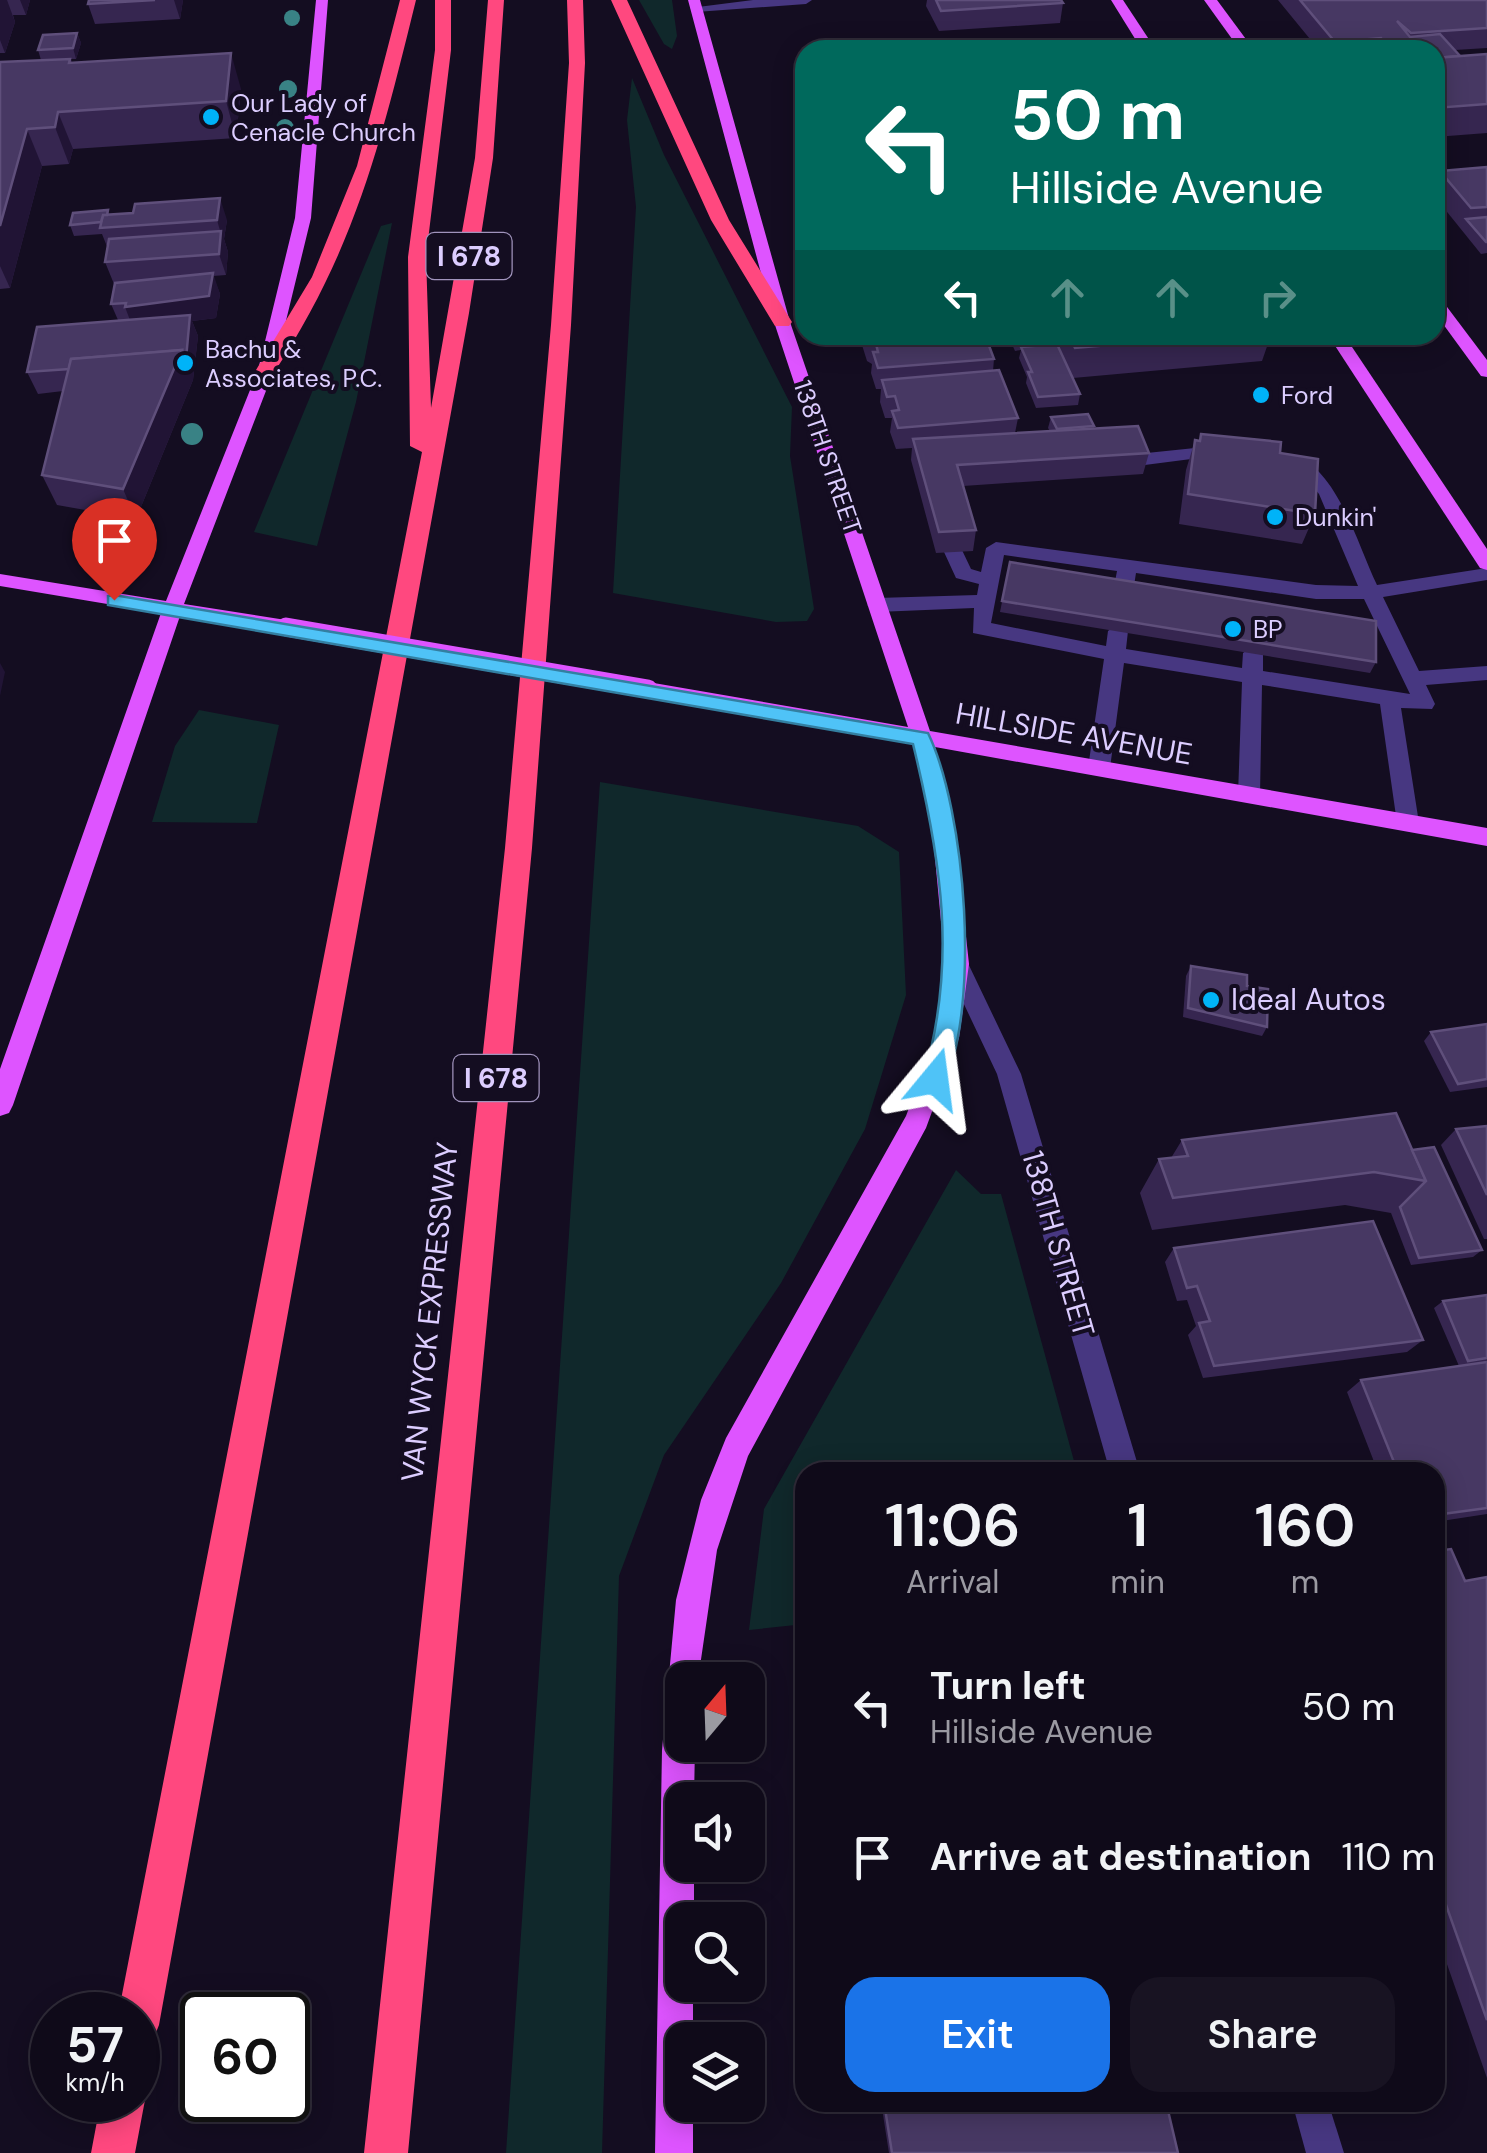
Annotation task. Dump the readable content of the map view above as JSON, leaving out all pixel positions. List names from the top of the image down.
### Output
{
  "streets": {
    "highway": ["I 678", "VAN WYCK EXPRESSWAY"],
    "main road": ["138TH STREET", "HILLSIDE AVENUE"]
  },
  "crossings": [
    ["138TH STREET", "HILLSIDE AVENUE"]
  ],
  "places": [
    "Our Lady of Cenacle Church",
    "Bachu & Associates, P.C.",
    "Ford",
    "Dunkin'",
    "BP",
    "Ideal Autos"
  ],
  "north": "top",
  "page": {
    "turn": ["50 m", "Hillside Avenue"],
    "eta": [
      "11:06",
      "Arrival",
      "1",
      "min",
      "160",
      "m"
    ],
    "list": [
      {
        "name": "Turn left",
        "note": "Hillside Avenue",
        "value": "50 m"
      },
      {
        "name": "Arrive at destination",
        "value": "110 m"
      }
    ],
    "buttons": ["Exit", "Share"],
    "speed": "57 km/h",
    "limit": "60"
  }
}
